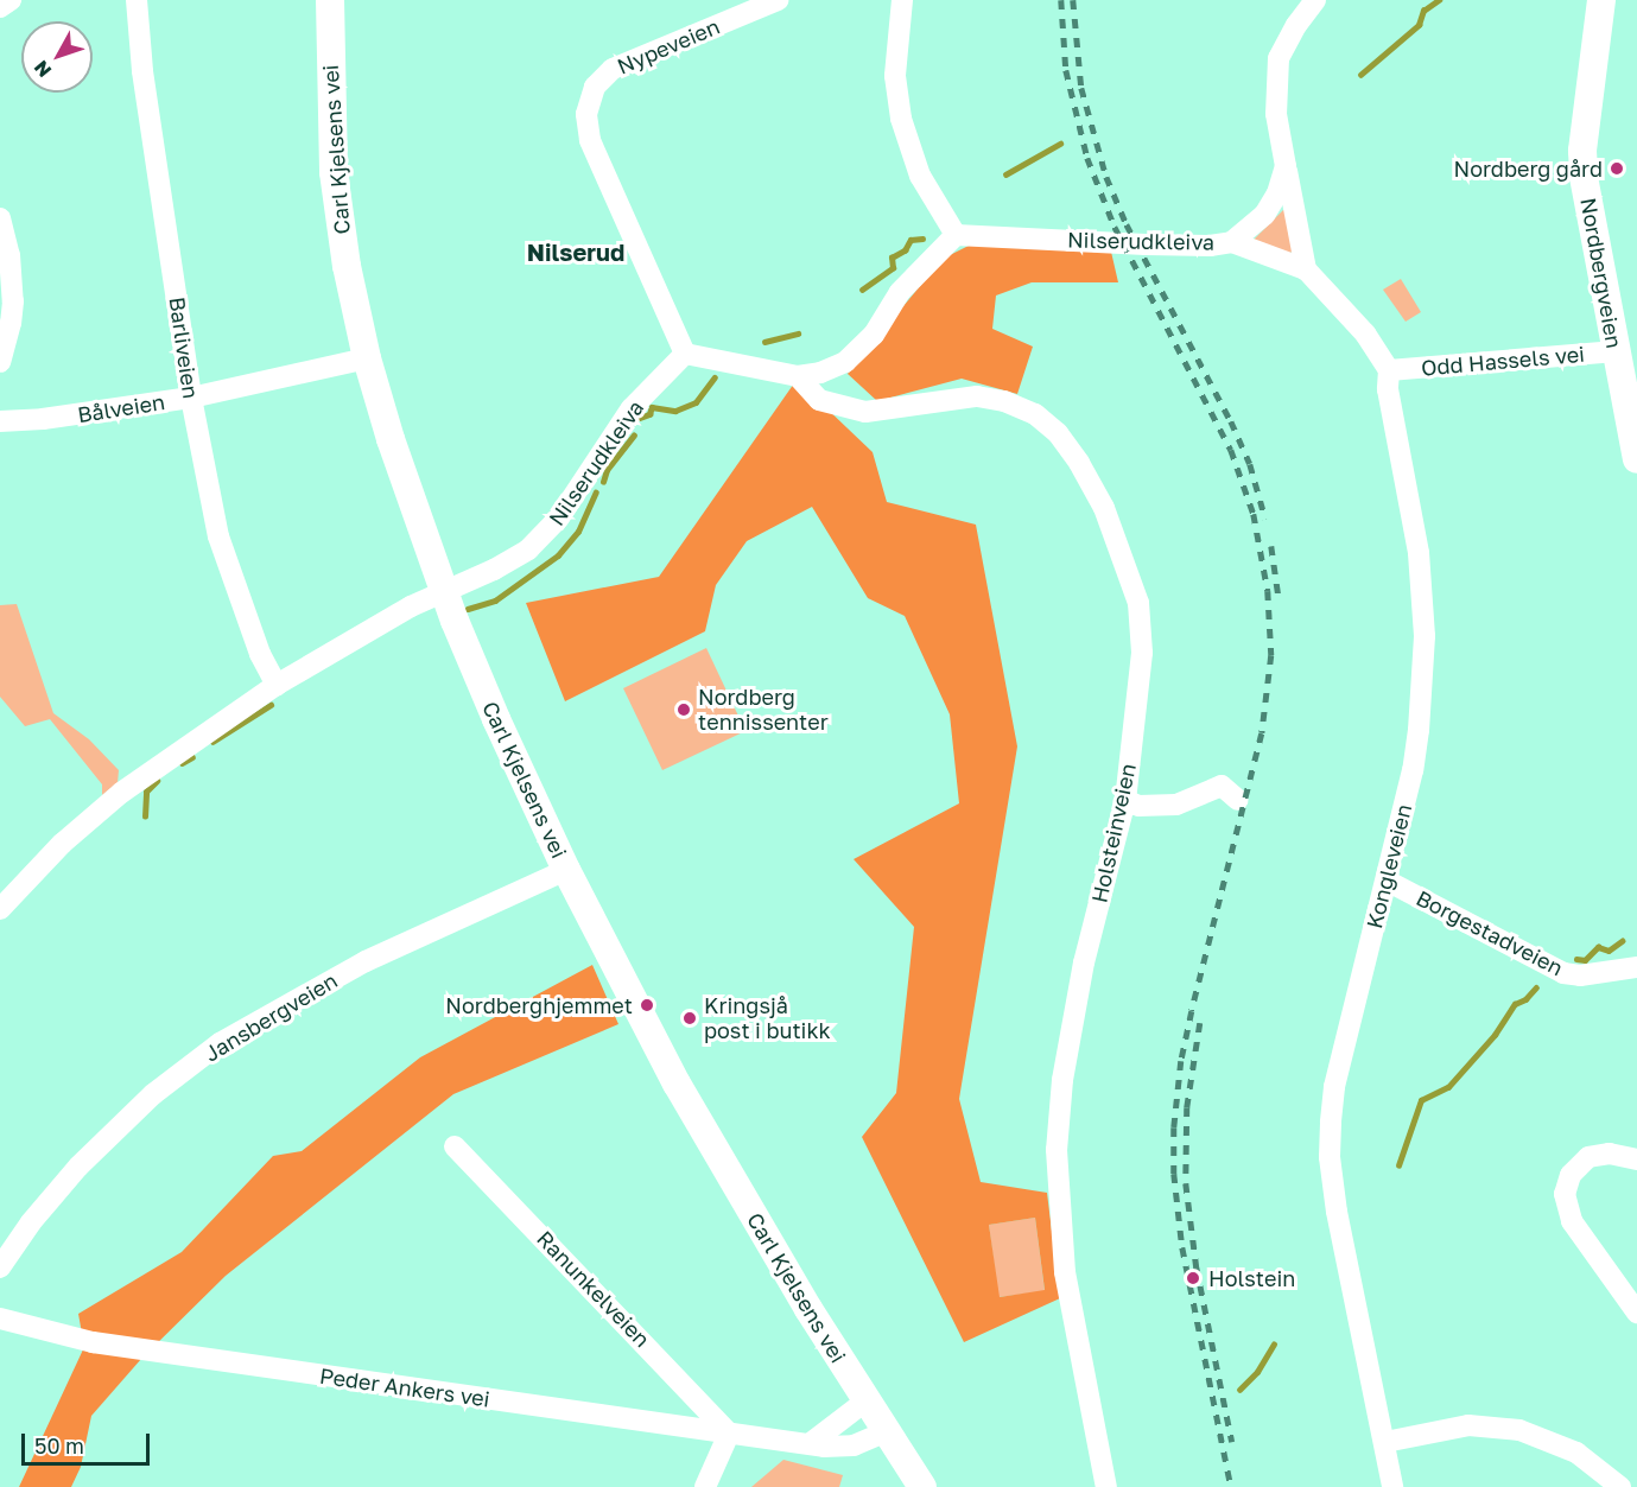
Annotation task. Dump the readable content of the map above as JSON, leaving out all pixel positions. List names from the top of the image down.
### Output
{
  "streets": {
    "main road": ["Carl Kjelsens vei", "Nordbergveien"],
    "street": [
      "Nypeveien",
      "Nilserudkleiva",
      "Barliveien",
      "Odd Hassels vei",
      "Bålveien",
      "Holsteinveien",
      "Kongleveien",
      "Borgestadveien",
      "Jansbergveien",
      "Ranunkelveien",
      "Peder Ankers vei"
    ]
  },
  "crossings": [
    ["Nypeveien", "Nilserudkleiva"],
    ["Carl Kjelsens vei", "Nilserudkleiva"],
    ["Carl Kjelsens vei", "Bålveien"],
    ["Carl Kjelsens vei", "Jansbergveien"],
    ["Carl Kjelsens vei", "Peder Ankers vei"],
    ["Nilserudkleiva", "Barliveien"],
    ["Nordbergveien", "Odd Hassels vei"],
    ["Barliveien", "Bålveien"],
    ["Odd Hassels vei", "Kongleveien"],
    ["Kongleveien", "Borgestadveien"],
    ["Ranunkelveien", "Peder Ankers vei"]
  ],
  "districts": ["Nilserud"],
  "places": [
    "Nordberg gård",
    "Nordberg tennissenter",
    "Nordberghjemmet",
    "Kringsjå post i butikk",
    "Holstein"
  ],
  "scale_bar": "50 m",
  "north": "bottom left"
}
